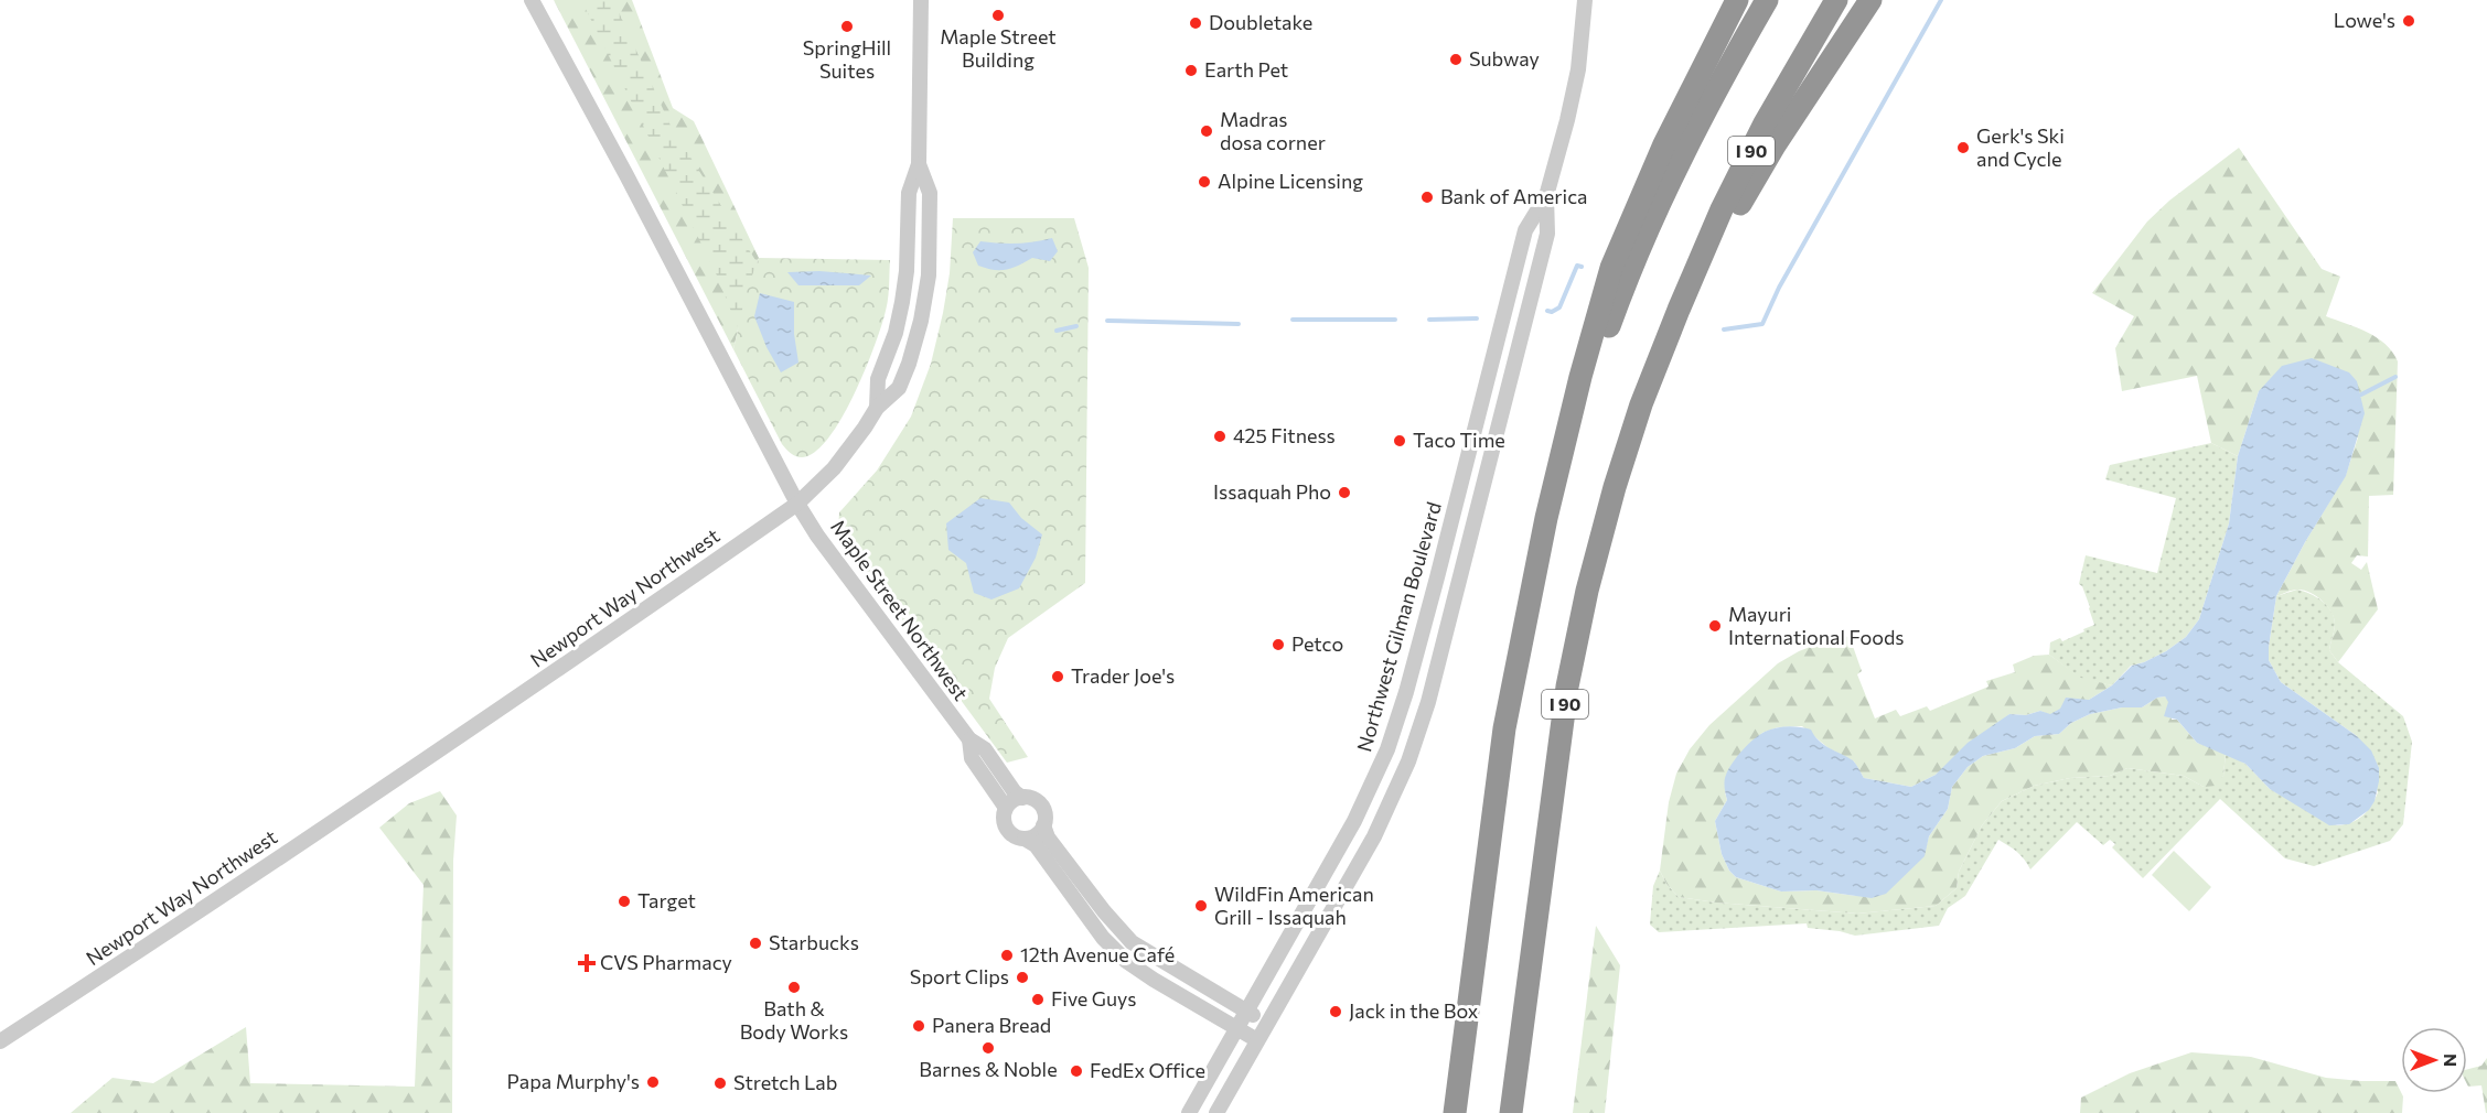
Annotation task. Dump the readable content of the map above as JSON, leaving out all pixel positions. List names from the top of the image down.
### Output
{
  "streets": {
    "highway": ["I 90"],
    "street": ["Newport Way Northwest", "Maple Street Northwest", "Northwest Gilman Boulevard"]
  },
  "crossings": [
    ["Newport Way Northwest", "Maple Street Northwest"]
  ],
  "places": {
    "other": [
      "Maple Street Building",
      "Lowe's",
      "Doubletake",
      "SpringHill Suites",
      "Subway",
      "Earth Pet",
      "Madras dosa corner",
      "Gerk's Ski and Cycle",
      "Alpine Licensing",
      "Bank of America",
      "425 Fitness",
      "Taco Time",
      "Issaquah Pho",
      "Mayuri International Foods",
      "Petco",
      "Trader Joe's",
      "Target",
      "WildFin American Grill - Issaquah",
      "Starbucks",
      "12th Avenue Café",
      "Sport Clips",
      "Bath & Body Works",
      "Five Guys",
      "Jack in the Box",
      "Panera Bread",
      "Barnes & Noble",
      "FedEx Office",
      "Papa Murphy's",
      "Stretch Lab"
    ],
    "health": ["CVS Pharmacy"]
  },
  "north": "right"
}
